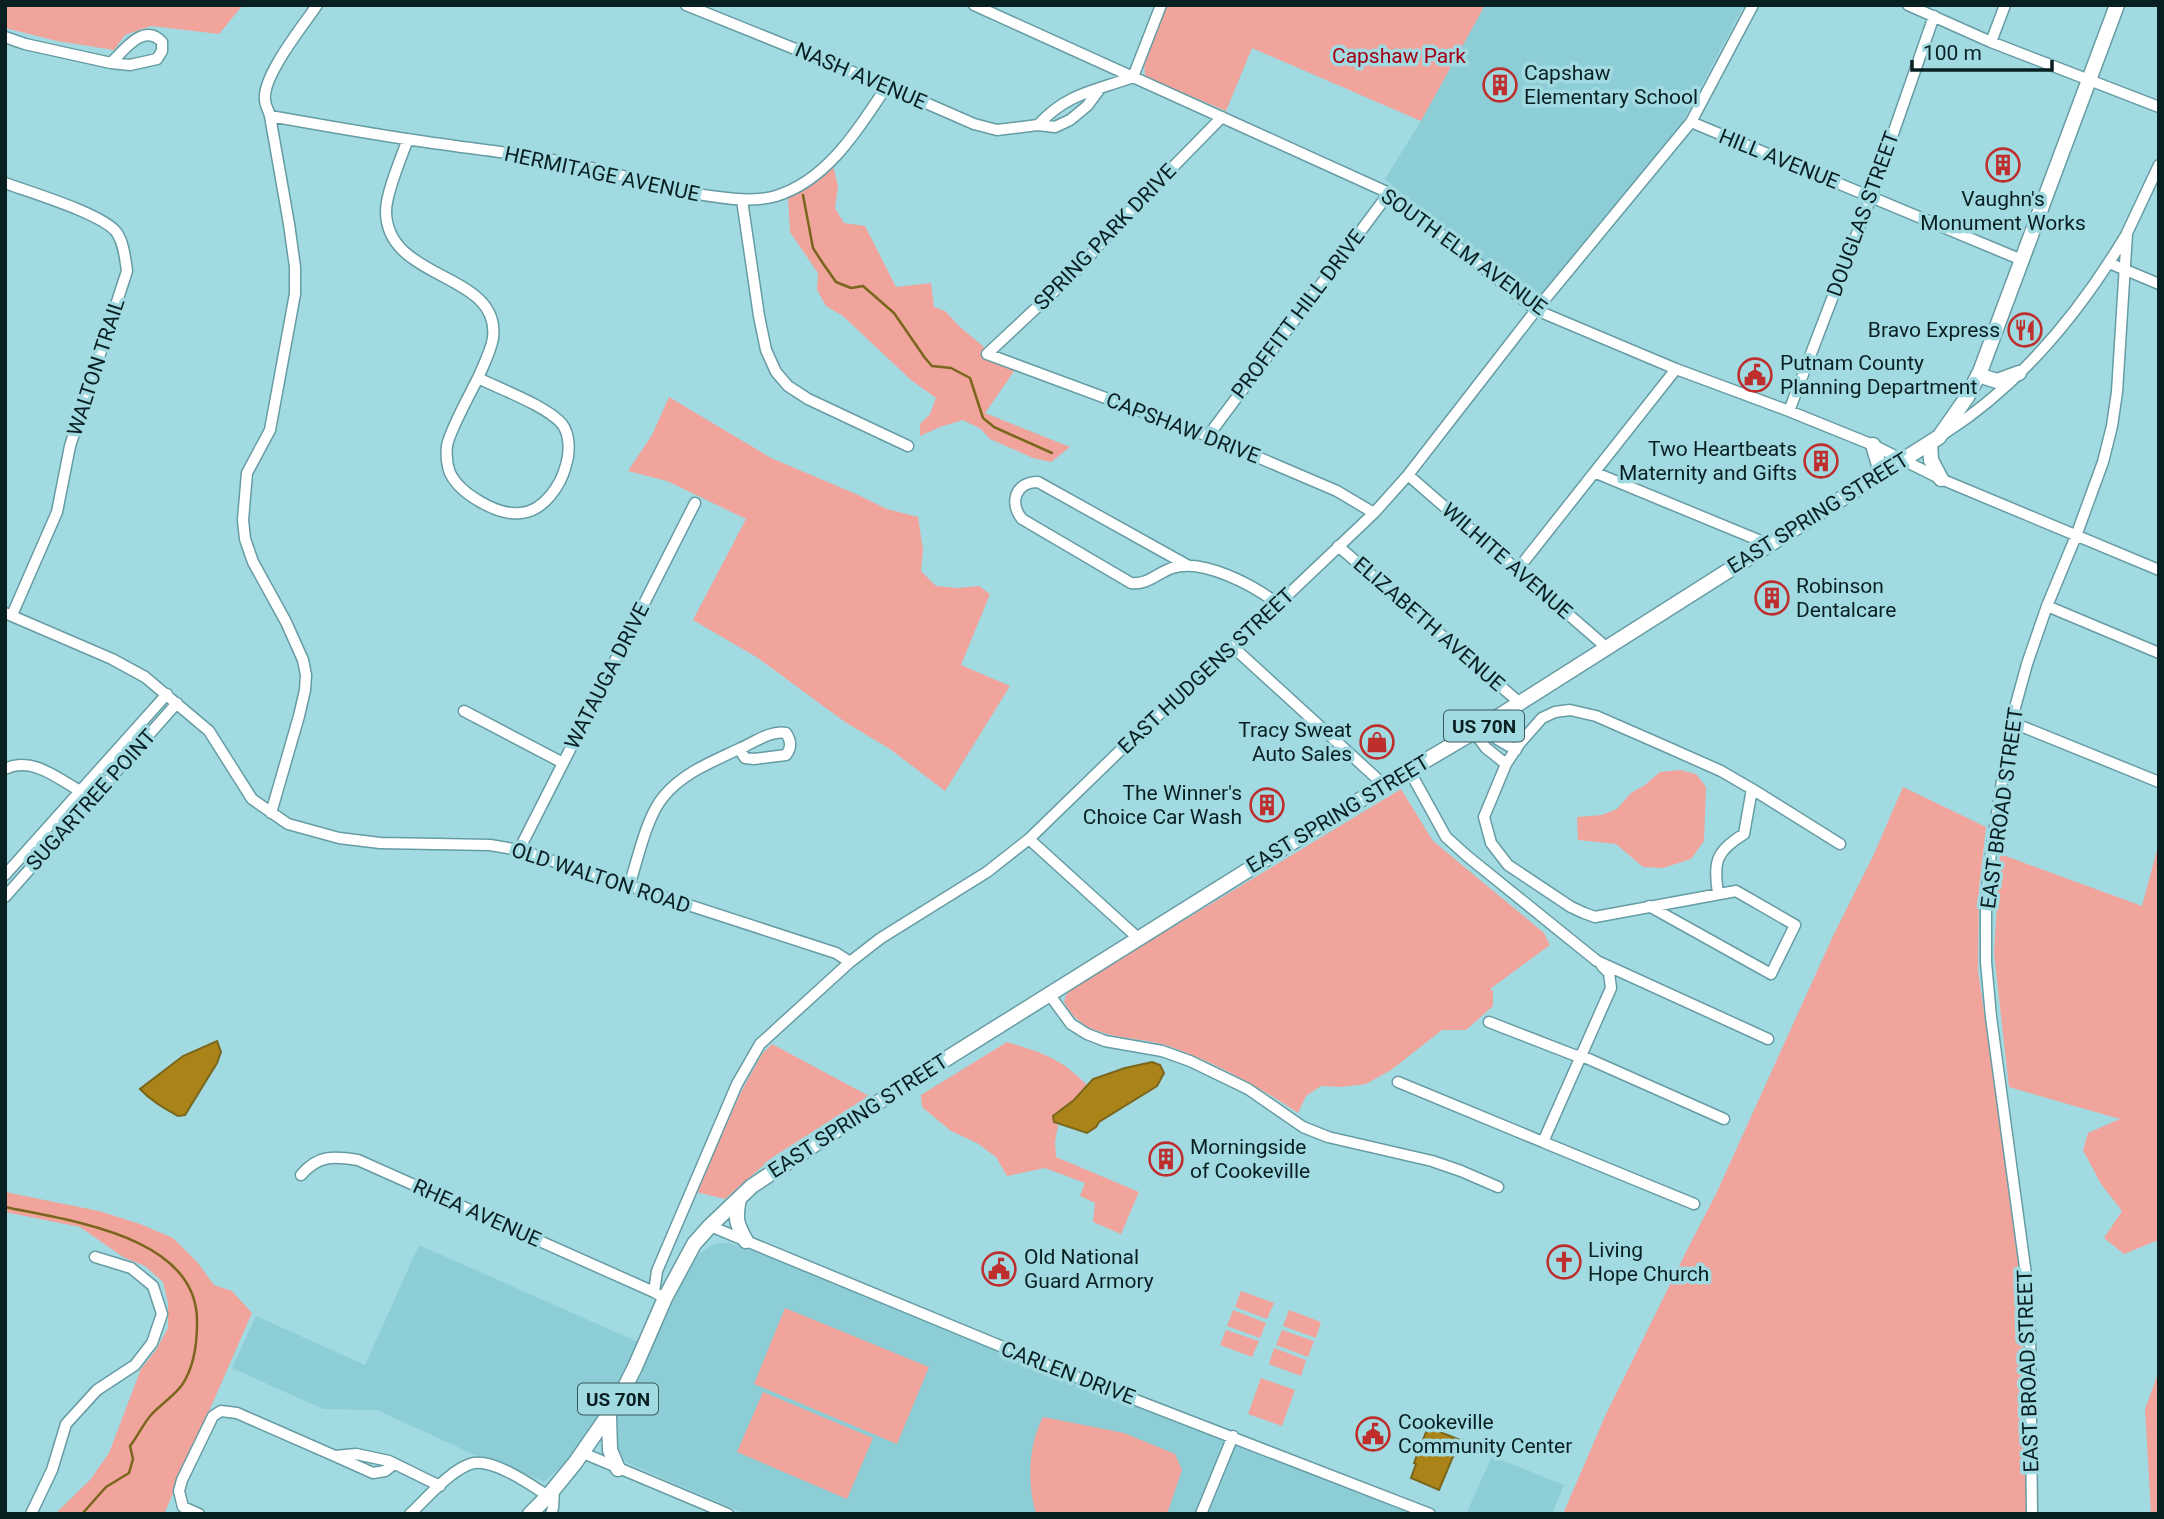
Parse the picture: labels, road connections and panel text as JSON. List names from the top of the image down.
{
  "streets": {
    "main road": ["EAST SPRING STREET", "US 70N"],
    "street": [
      "NASH AVENUE",
      "HILL AVENUE",
      "HERMITAGE AVENUE",
      "DOUGLAS STREET",
      "SPRING PARK DRIVE",
      "SOUTH ELM AVENUE",
      "PROFFITT HILL DRIVE",
      "WALTON TRAIL",
      "CAPSHAW DRIVE",
      "WILHITE AVENUE",
      "ELIZABETH AVENUE",
      "EAST HUDGENS STREET",
      "WATAUGA DRIVE",
      "SUGARTREE POINT",
      "EAST BROAD STREET",
      "OLD WALTON ROAD",
      "RHEA AVENUE",
      "CARLEN DRIVE"
    ]
  },
  "crossings": [
    ["NASH AVENUE", "HERMITAGE AVENUE"],
    ["NASH AVENUE", "SOUTH ELM AVENUE"],
    ["HILL AVENUE", "DOUGLAS STREET"],
    ["HILL AVENUE", "EAST SPRING STREET"],
    ["HILL AVENUE", "EAST HUDGENS STREET"],
    ["DOUGLAS STREET", "SOUTH ELM AVENUE"],
    ["SPRING PARK DRIVE", "SOUTH ELM AVENUE"],
    ["SPRING PARK DRIVE", "CAPSHAW DRIVE"],
    ["SOUTH ELM AVENUE", "PROFFITT HILL DRIVE"],
    ["SOUTH ELM AVENUE", "EAST SPRING STREET"],
    ["SOUTH ELM AVENUE", "EAST HUDGENS STREET"],
    ["SOUTH ELM AVENUE", "EAST BROAD STREET"],
    ["PROFFITT HILL DRIVE", "CAPSHAW DRIVE"],
    ["WALTON TRAIL", "OLD WALTON ROAD"],
    ["CAPSHAW DRIVE", "EAST HUDGENS STREET"],
    ["EAST SPRING STREET", "WILHITE AVENUE"],
    ["EAST SPRING STREET", "ELIZABETH AVENUE"],
    ["EAST SPRING STREET", "EAST HUDGENS STREET"],
    ["EAST SPRING STREET", "RHEA AVENUE"],
    ["EAST SPRING STREET", "CARLEN DRIVE"],
    ["WILHITE AVENUE", "EAST HUDGENS STREET"],
    ["ELIZABETH AVENUE", "EAST HUDGENS STREET"],
    ["EAST HUDGENS STREET", "OLD WALTON ROAD"],
    ["EAST HUDGENS STREET", "RHEA AVENUE"],
    ["WATAUGA DRIVE", "OLD WALTON ROAD"],
    ["SUGARTREE POINT", "OLD WALTON ROAD"]
  ],
  "parks": ["Capshaw Park"],
  "places": {
    "building": [
      "Capshaw Elementary School",
      "Vaughn's Monument Works",
      "Two Heartbeats Maternity and Gifts",
      "Robinson Dentalcare",
      "The Winner's Choice Car Wash",
      "Morningside of Cookeville"
    ],
    "restaurant": ["Bravo Express"],
    "public building": ["Putnam County Planning Department", "Old National Guard Armory", "Cookeville Community Center"],
    "shop": ["Tracy Sweat Auto Sales"],
    "church": ["Living Hope Church"]
  },
  "scale_bar": "100 m"
}
